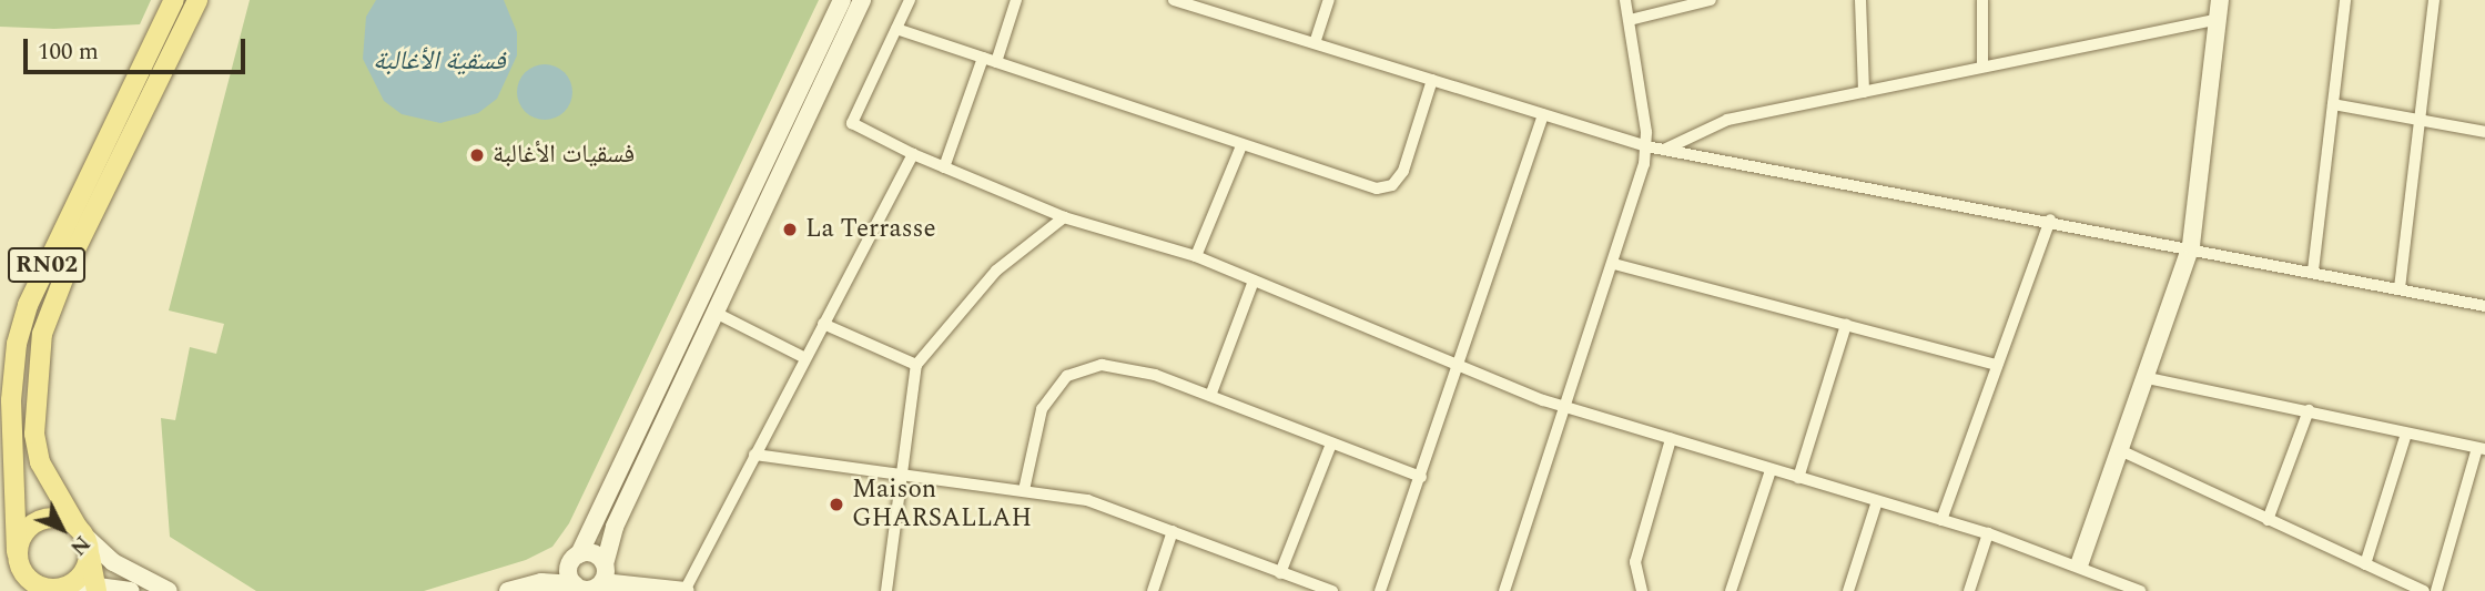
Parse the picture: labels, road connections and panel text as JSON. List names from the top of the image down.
{
  "streets": {
    "main road": ["RN02"]
  },
  "water": ["فسقية الأغالبة"],
  "places": ["فسقيات الأغالبة", "La Terrasse", "Maison GHARSALLAH"],
  "scale_bar": "100 m",
  "north": "bottom right"
}
